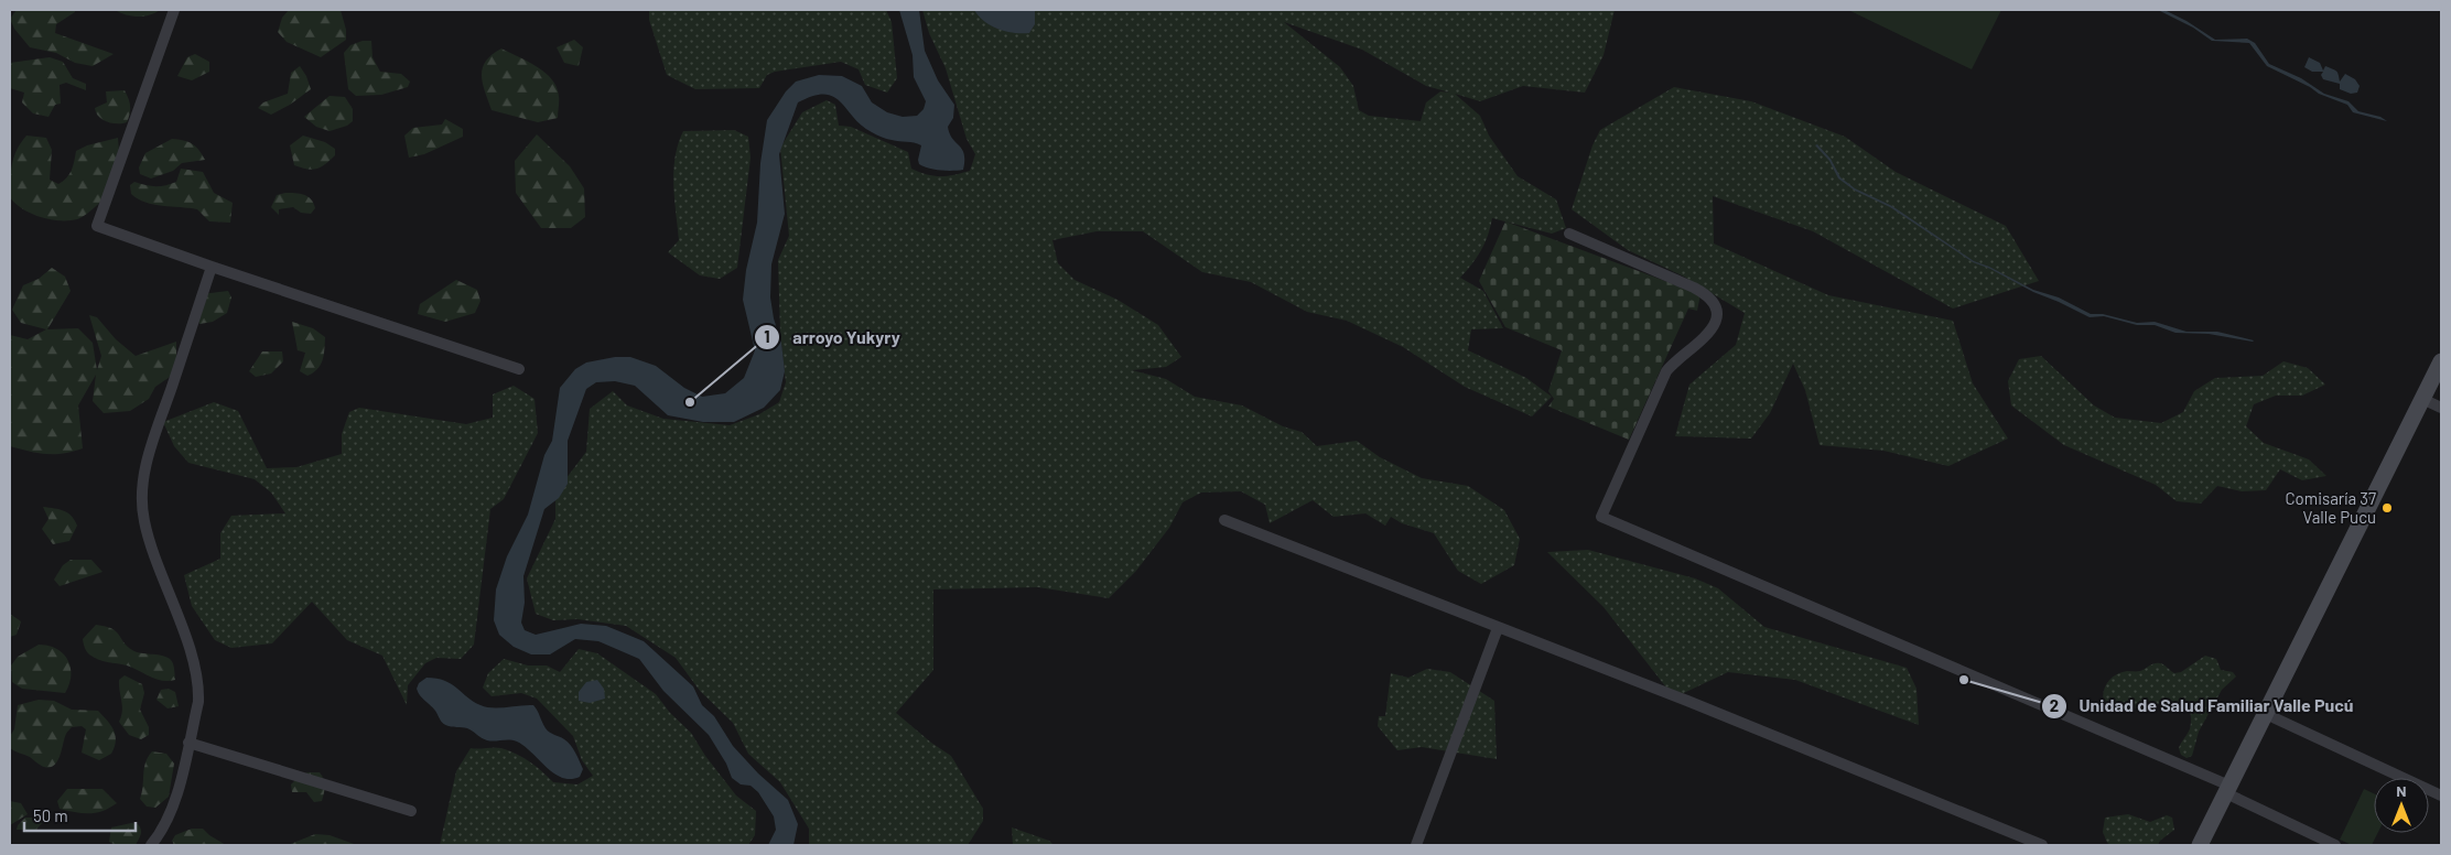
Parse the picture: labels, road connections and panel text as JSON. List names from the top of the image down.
{
  "places": ["arroyo Yukyry", "Comisaría 37 Valle Pucu", "Unidad de Salud Familiar Valle Pucú"],
  "scale_bar": "50 m",
  "north": "top"
}
